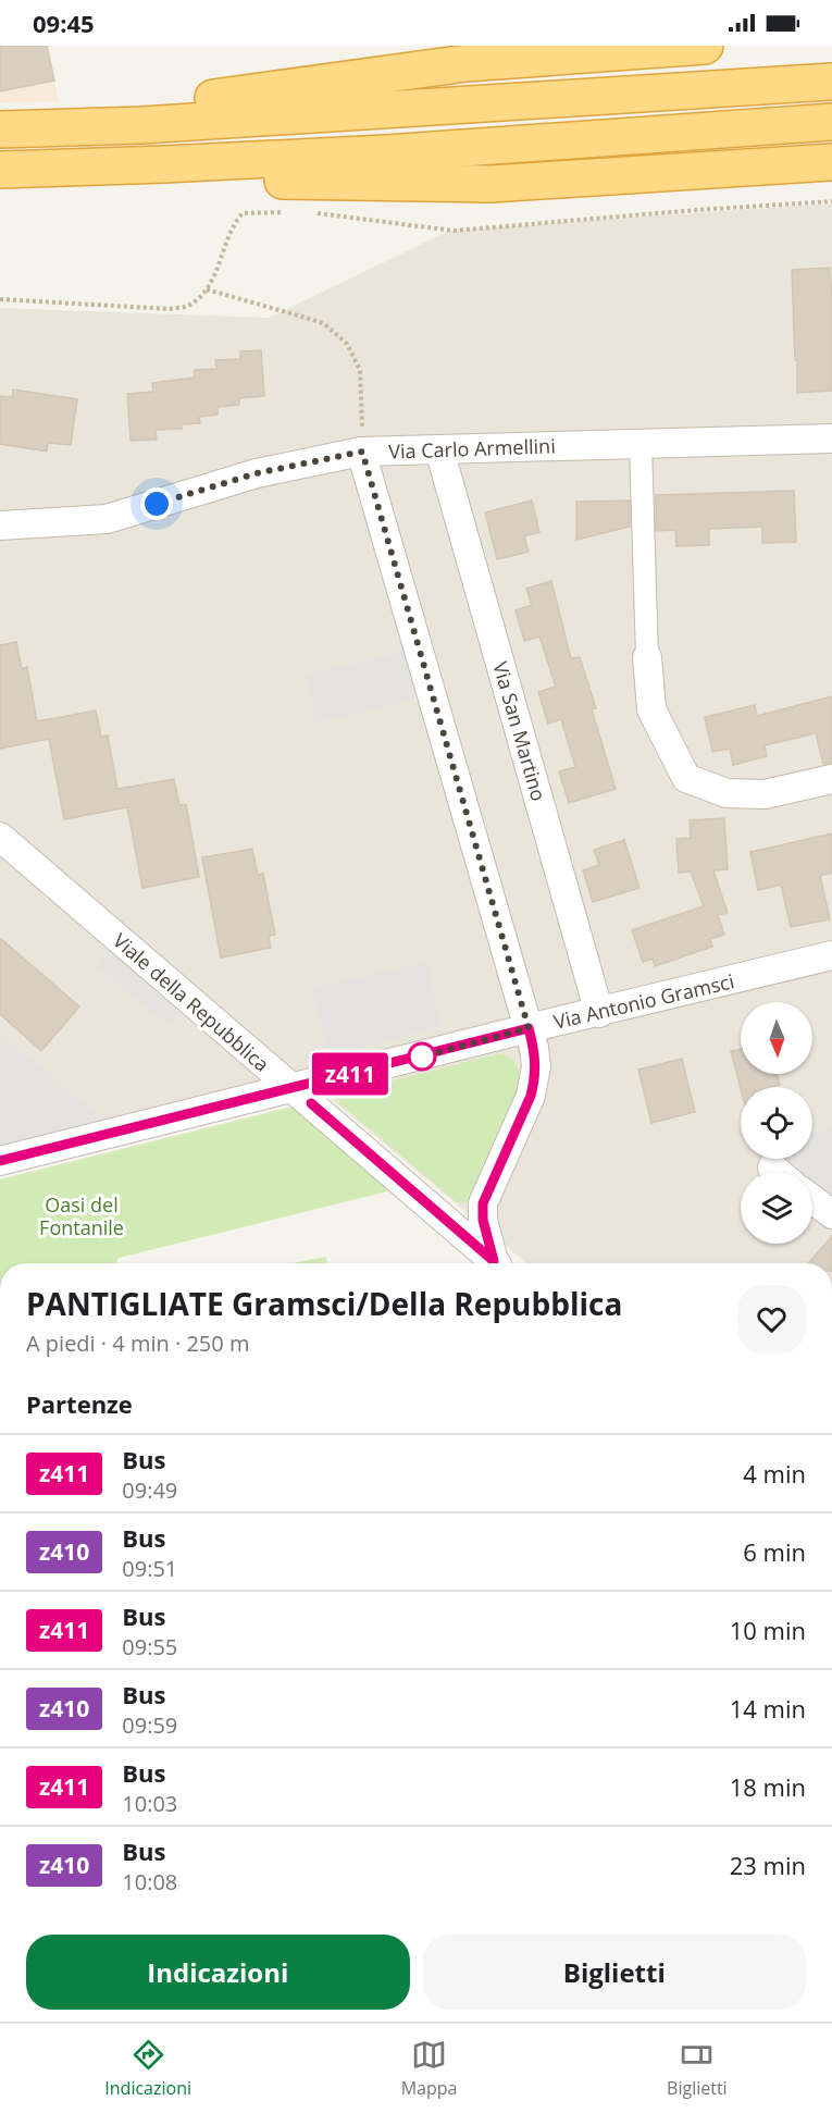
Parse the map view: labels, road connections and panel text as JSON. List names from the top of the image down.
{
  "streets": {
    "street": [
      "Via Carlo Armellini",
      "Via San Martino",
      "Via Antonio Gramsci",
      "Viale della Repubblica"
    ]
  },
  "crossings": [
    ["Via Carlo Armellini", "Via San Martino"],
    ["Via San Martino", "Via Antonio Gramsci"],
    ["Via Antonio Gramsci", "Viale della Repubblica"]
  ],
  "parks": ["Oasi del Fontanile"],
  "lines": ["bus line z411"],
  "north": "bottom",
  "page": {
    "status": "09:45",
    "on_map": "z411",
    "heading": [
      ["PANTIGLIATE Gramsci/Della Repubblica", "A piedi · 4 min · 250 m"],
      "Partenze"
    ],
    "list": [
      {
        "mark": "z411",
        "name": "Bus",
        "note": "09:49",
        "value": "4 min"
      },
      {
        "mark": "z410",
        "name": "Bus",
        "note": "09:51",
        "value": "6 min"
      },
      {
        "mark": "z411",
        "name": "Bus",
        "note": "09:55",
        "value": "10 min"
      },
      {
        "mark": "z410",
        "name": "Bus",
        "note": "09:59",
        "value": "14 min"
      },
      {
        "mark": "z411",
        "name": "Bus",
        "note": "10:03",
        "value": "18 min"
      },
      {
        "mark": "z410",
        "name": "Bus",
        "note": "10:08",
        "value": "23 min"
      }
    ],
    "buttons": ["Indicazioni", "Biglietti"],
    "tabs": ["Indicazioni", "Mappa", "Biglietti"]
  }
}
